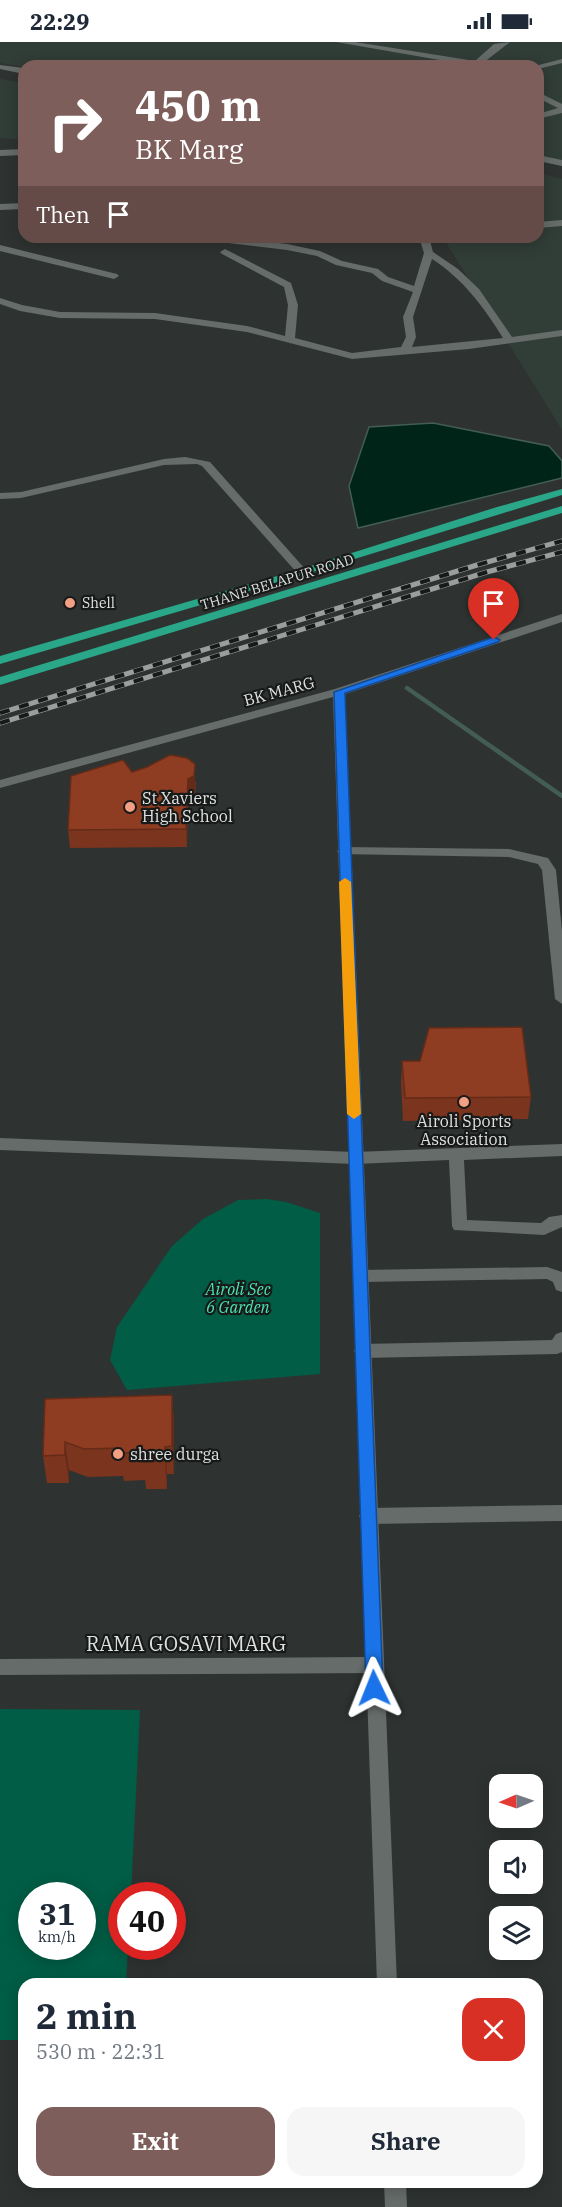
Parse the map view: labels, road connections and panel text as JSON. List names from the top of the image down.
{
  "streets": {
    "main road": ["THANE BELAPUR ROAD"],
    "street": ["BK MARG", "RAMA GOSAVI MARG"]
  },
  "parks": ["Airoli Sec 6 Garden"],
  "places": [
    "Shell",
    "St Xaviers High School",
    "Airoli Sports Association",
    "shree durga"
  ],
  "north": "left",
  "page": {
    "status": "22:29",
    "turn": ["450 m", "BK Marg"],
    "then": "Then",
    "speed": "31 km/h",
    "limit": "40",
    "heading": ["2 min", "530 m · 22:31"],
    "buttons": ["Exit", "Share"]
  }
}
